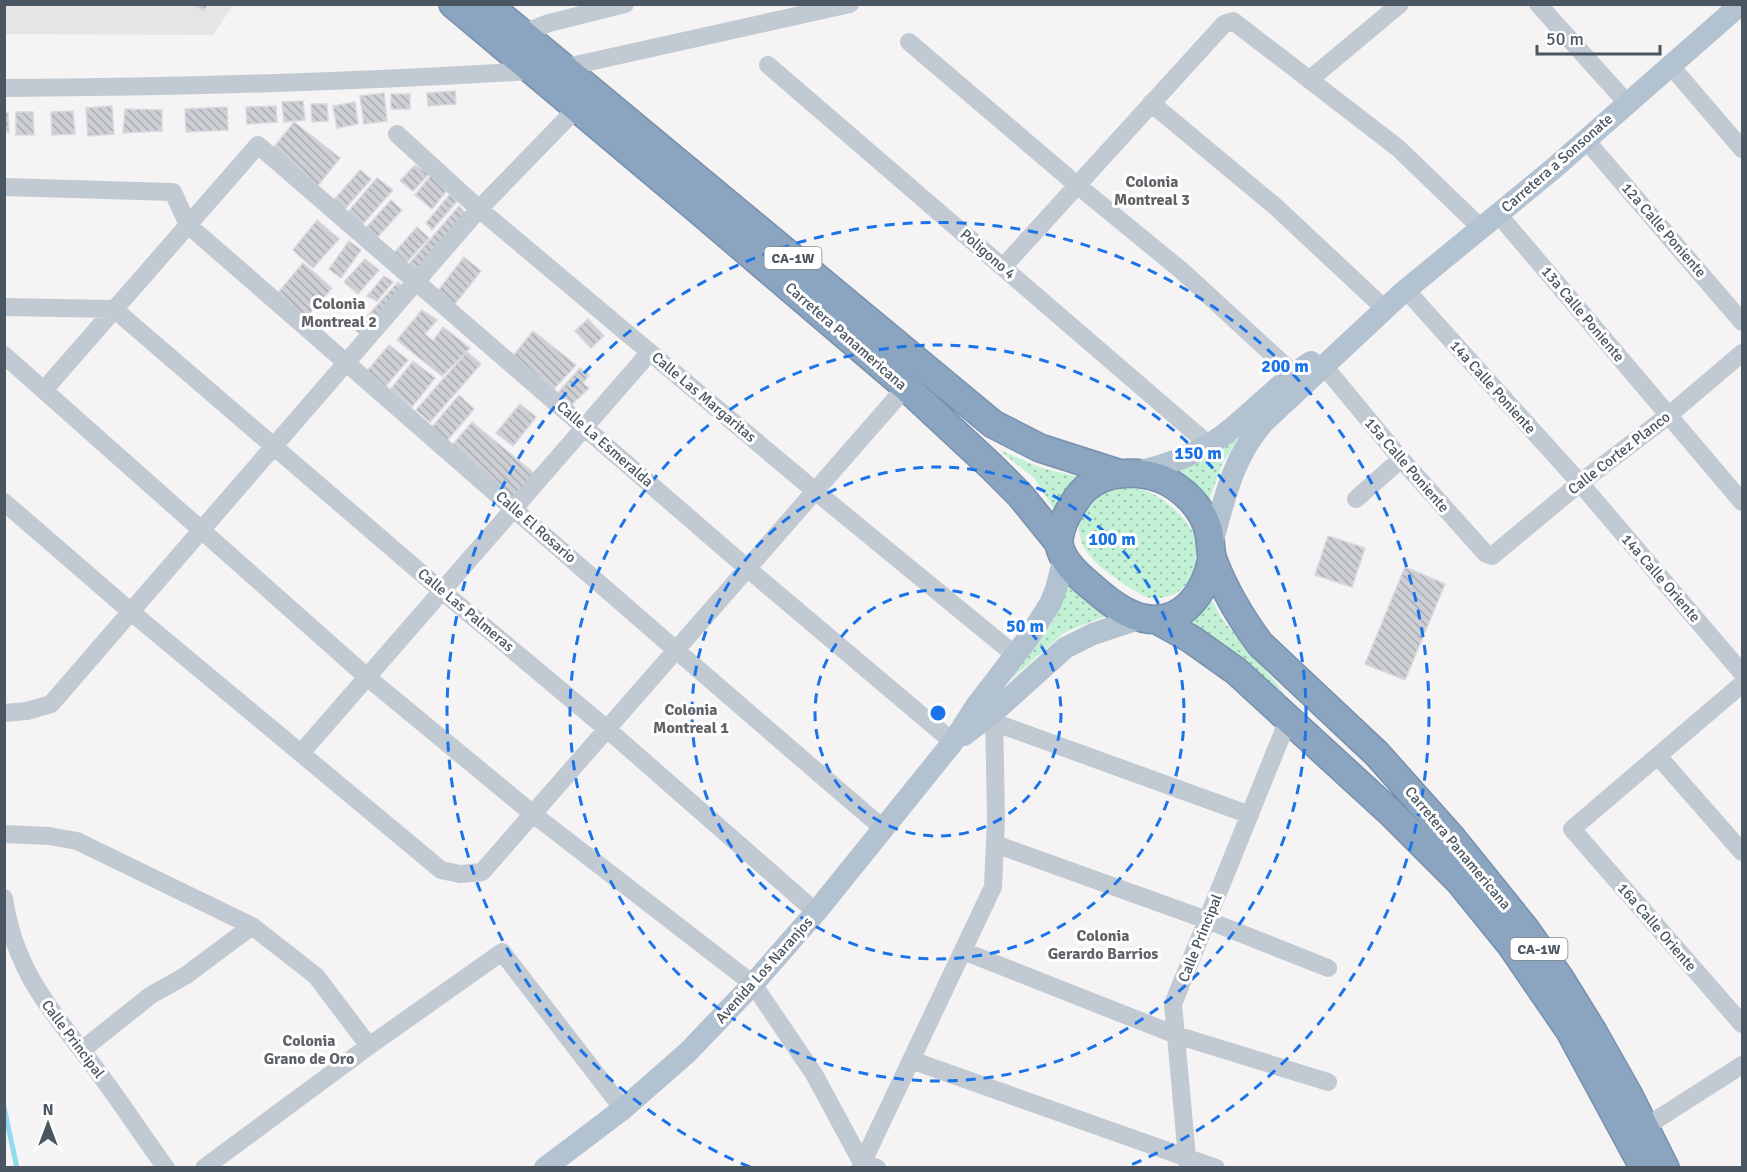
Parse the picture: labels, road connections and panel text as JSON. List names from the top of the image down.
{
  "streets": {
    "highway": ["CA-1W", "Carretera Panamericana"],
    "main road": ["Carretera a Sonsonate", "Avenida Los Naranjos"],
    "street": [
      "12a Calle Poniente",
      "Poligono 4",
      "13a Calle Poniente",
      "14a Calle Poniente",
      "Calle Las Margaritas",
      "Calle La Esmeralda",
      "Calle Cortez Planco",
      "15a Calle Poniente",
      "Calle El Rosario",
      "14a Calle Oriente",
      "Calle Las Palmeras",
      "16a Calle Oriente",
      "Calle Principal"
    ]
  },
  "crossings": [
    ["Carretera a Sonsonate", "12a Calle Poniente"],
    ["Carretera a Sonsonate", "Poligono 4"],
    ["Carretera a Sonsonate", "13a Calle Poniente"],
    ["Carretera a Sonsonate", "Carretera Panamericana"],
    ["Carretera a Sonsonate", "14a Calle Poniente"],
    ["Carretera a Sonsonate", "15a Calle Poniente"],
    ["Carretera a Sonsonate", "Avenida Los Naranjos"],
    ["13a Calle Poniente", "Calle Cortez Planco"],
    ["Carretera Panamericana", "Calle Principal"],
    ["Carretera Panamericana", "Avenida Los Naranjos"],
    ["14a Calle Poniente", "Calle Cortez Planco"],
    ["14a Calle Poniente", "14a Calle Oriente"],
    ["Calle Las Margaritas", "Avenida Los Naranjos"],
    ["Calle La Esmeralda", "Calle El Rosario"],
    ["Calle La Esmeralda", "Avenida Los Naranjos"],
    ["Calle Cortez Planco", "15a Calle Poniente"],
    ["Calle Cortez Planco", "14a Calle Oriente"],
    ["Calle El Rosario", "Avenida Los Naranjos"],
    ["Calle Las Palmeras", "Avenida Los Naranjos"]
  ],
  "districts": [
    "Colonia Montreal 3",
    "Colonia Montreal 2",
    "Colonia Montreal 1",
    "Colonia Gerardo Barrios",
    "Colonia Grano de Oro"
  ],
  "scale_bar": "50 m",
  "north": "top",
  "rings": [
    "200 m",
    "150 m",
    "100 m",
    "50 m"
  ]
}
